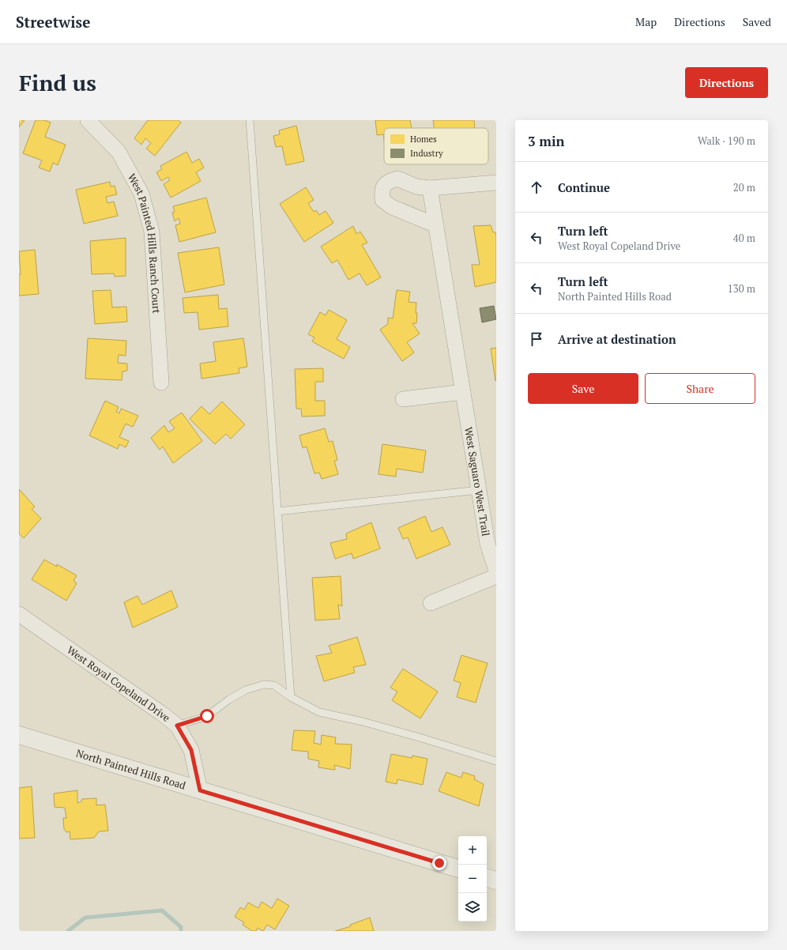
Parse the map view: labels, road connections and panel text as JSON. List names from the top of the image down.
{
  "streets": {
    "street": [
      "West Painted Hills Ranch Court",
      "West Saguaro West Trail",
      "West Royal Copeland Drive",
      "North Painted Hills Road"
    ]
  },
  "crossings": [
    ["West Royal Copeland Drive", "North Painted Hills Road"]
  ],
  "legend": ["Homes", "Industry"],
  "page": {
    "header": "Streetwise",
    "nav": ["Map", "Directions", "Saved"],
    "buttons": [
      "Directions",
      ["Save", "Share"]
    ],
    "title": "Find us",
    "heading": ["3 min", "Walk · 190 m"],
    "list": [
      ["Continue", "20 m"],
      ["Turn left", "West Royal Copeland Drive", "40 m"],
      ["Turn left", "North Painted Hills Road", "130 m"],
      "Arrive at destination"
    ],
    "map_buttons": ["+", "−"]
  }
}
